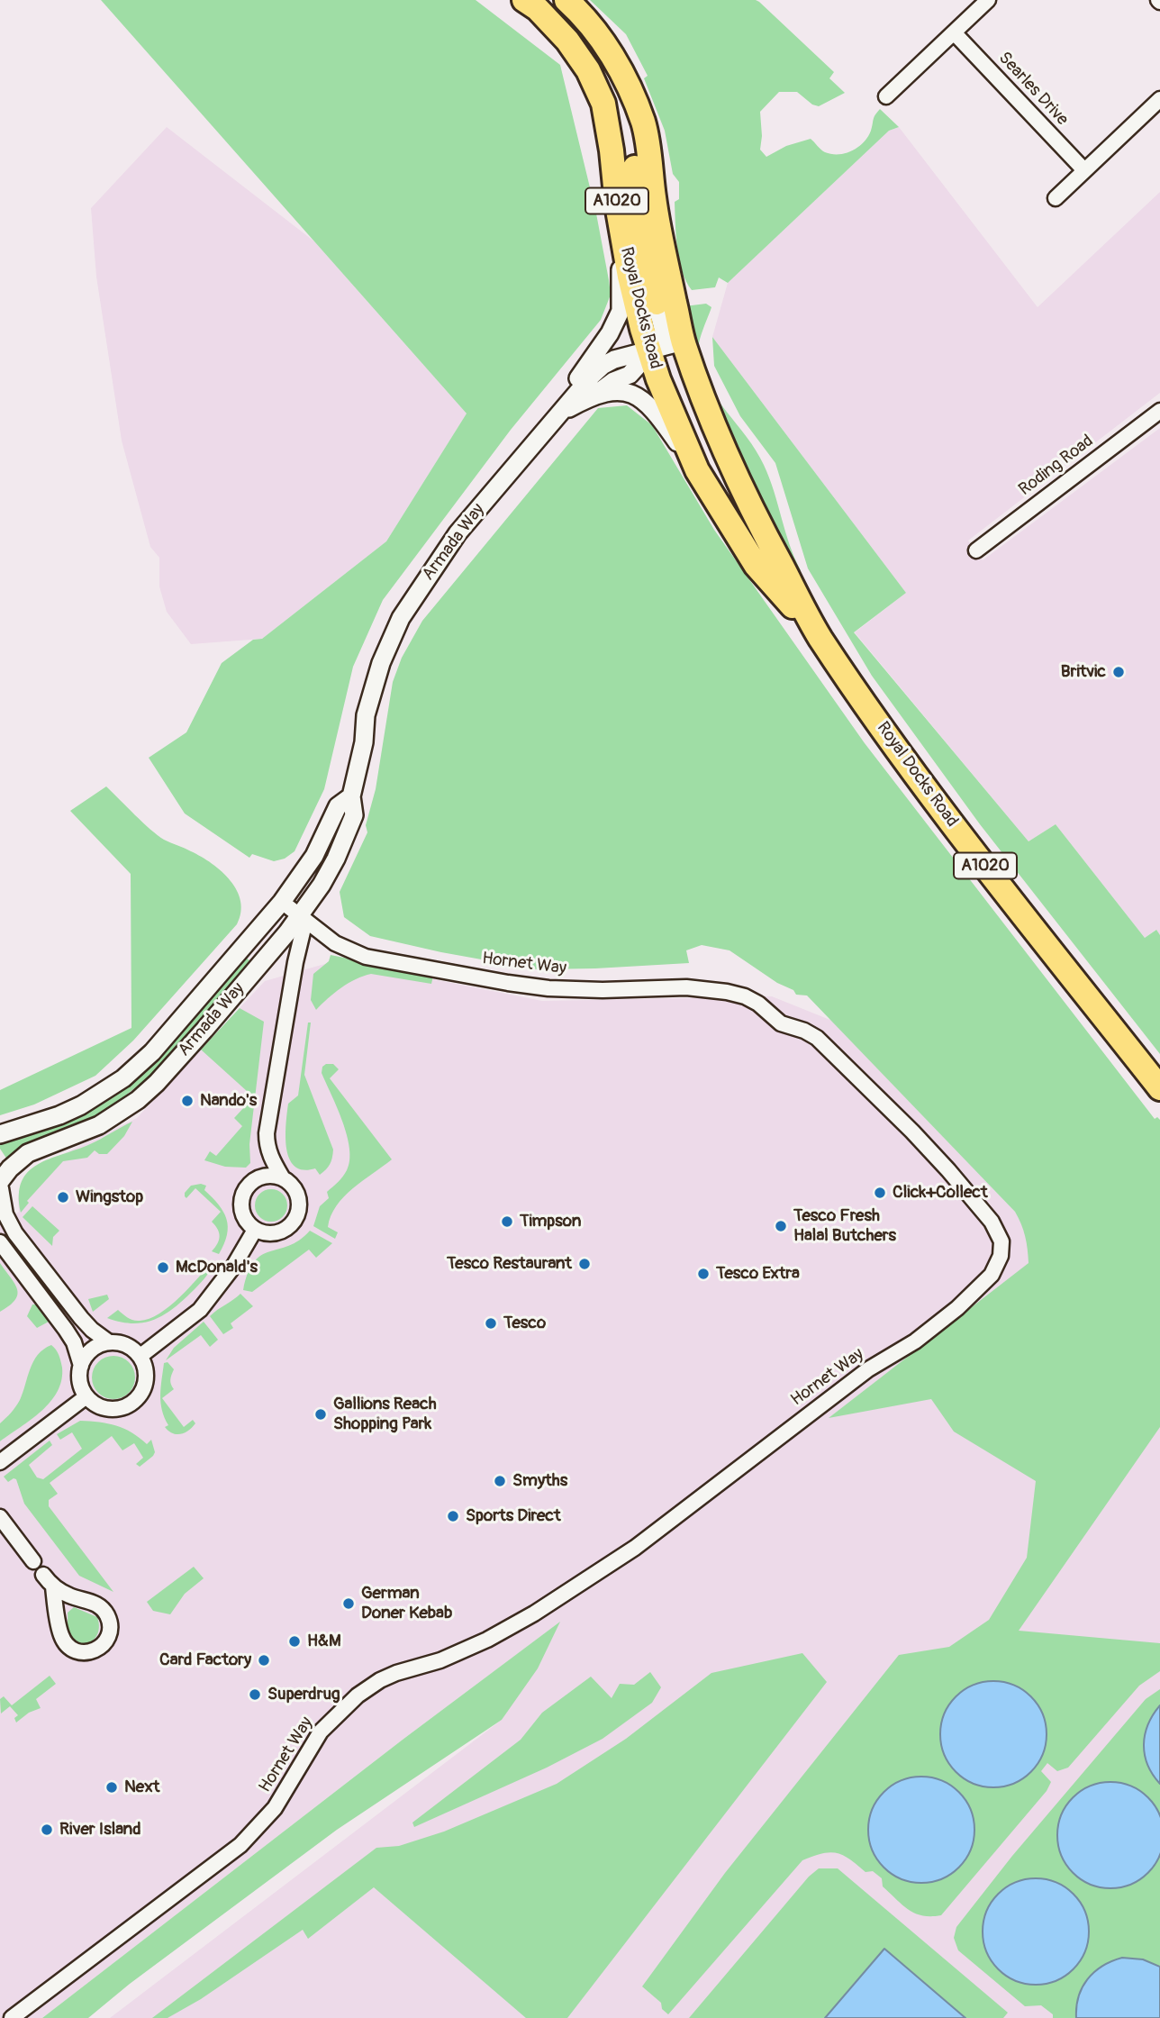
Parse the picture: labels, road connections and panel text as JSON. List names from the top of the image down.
{
  "streets": {
    "highway": ["A1020", "Royal Docks Road"],
    "street": [
      "Searles Drive",
      "Roding Road",
      "Armada Way",
      "Hornet Way"
    ]
  },
  "crossings": [
    ["Royal Docks Road", "Armada Way"],
    ["Armada Way", "Hornet Way"]
  ],
  "places": [
    "Britvic",
    "Nando's",
    "Click+Collect",
    "Wingstop",
    "Timpson",
    "Tesco Fresh Halal Butchers",
    "Tesco Restaurant",
    "McDonald's",
    "Tesco Extra",
    "Tesco",
    "Gallions Reach Shopping Park",
    "Smyths",
    "Sports Direct",
    "German Doner Kebab",
    "H&M",
    "Card Factory",
    "Superdrug",
    "Next",
    "River Island"
  ]
}
